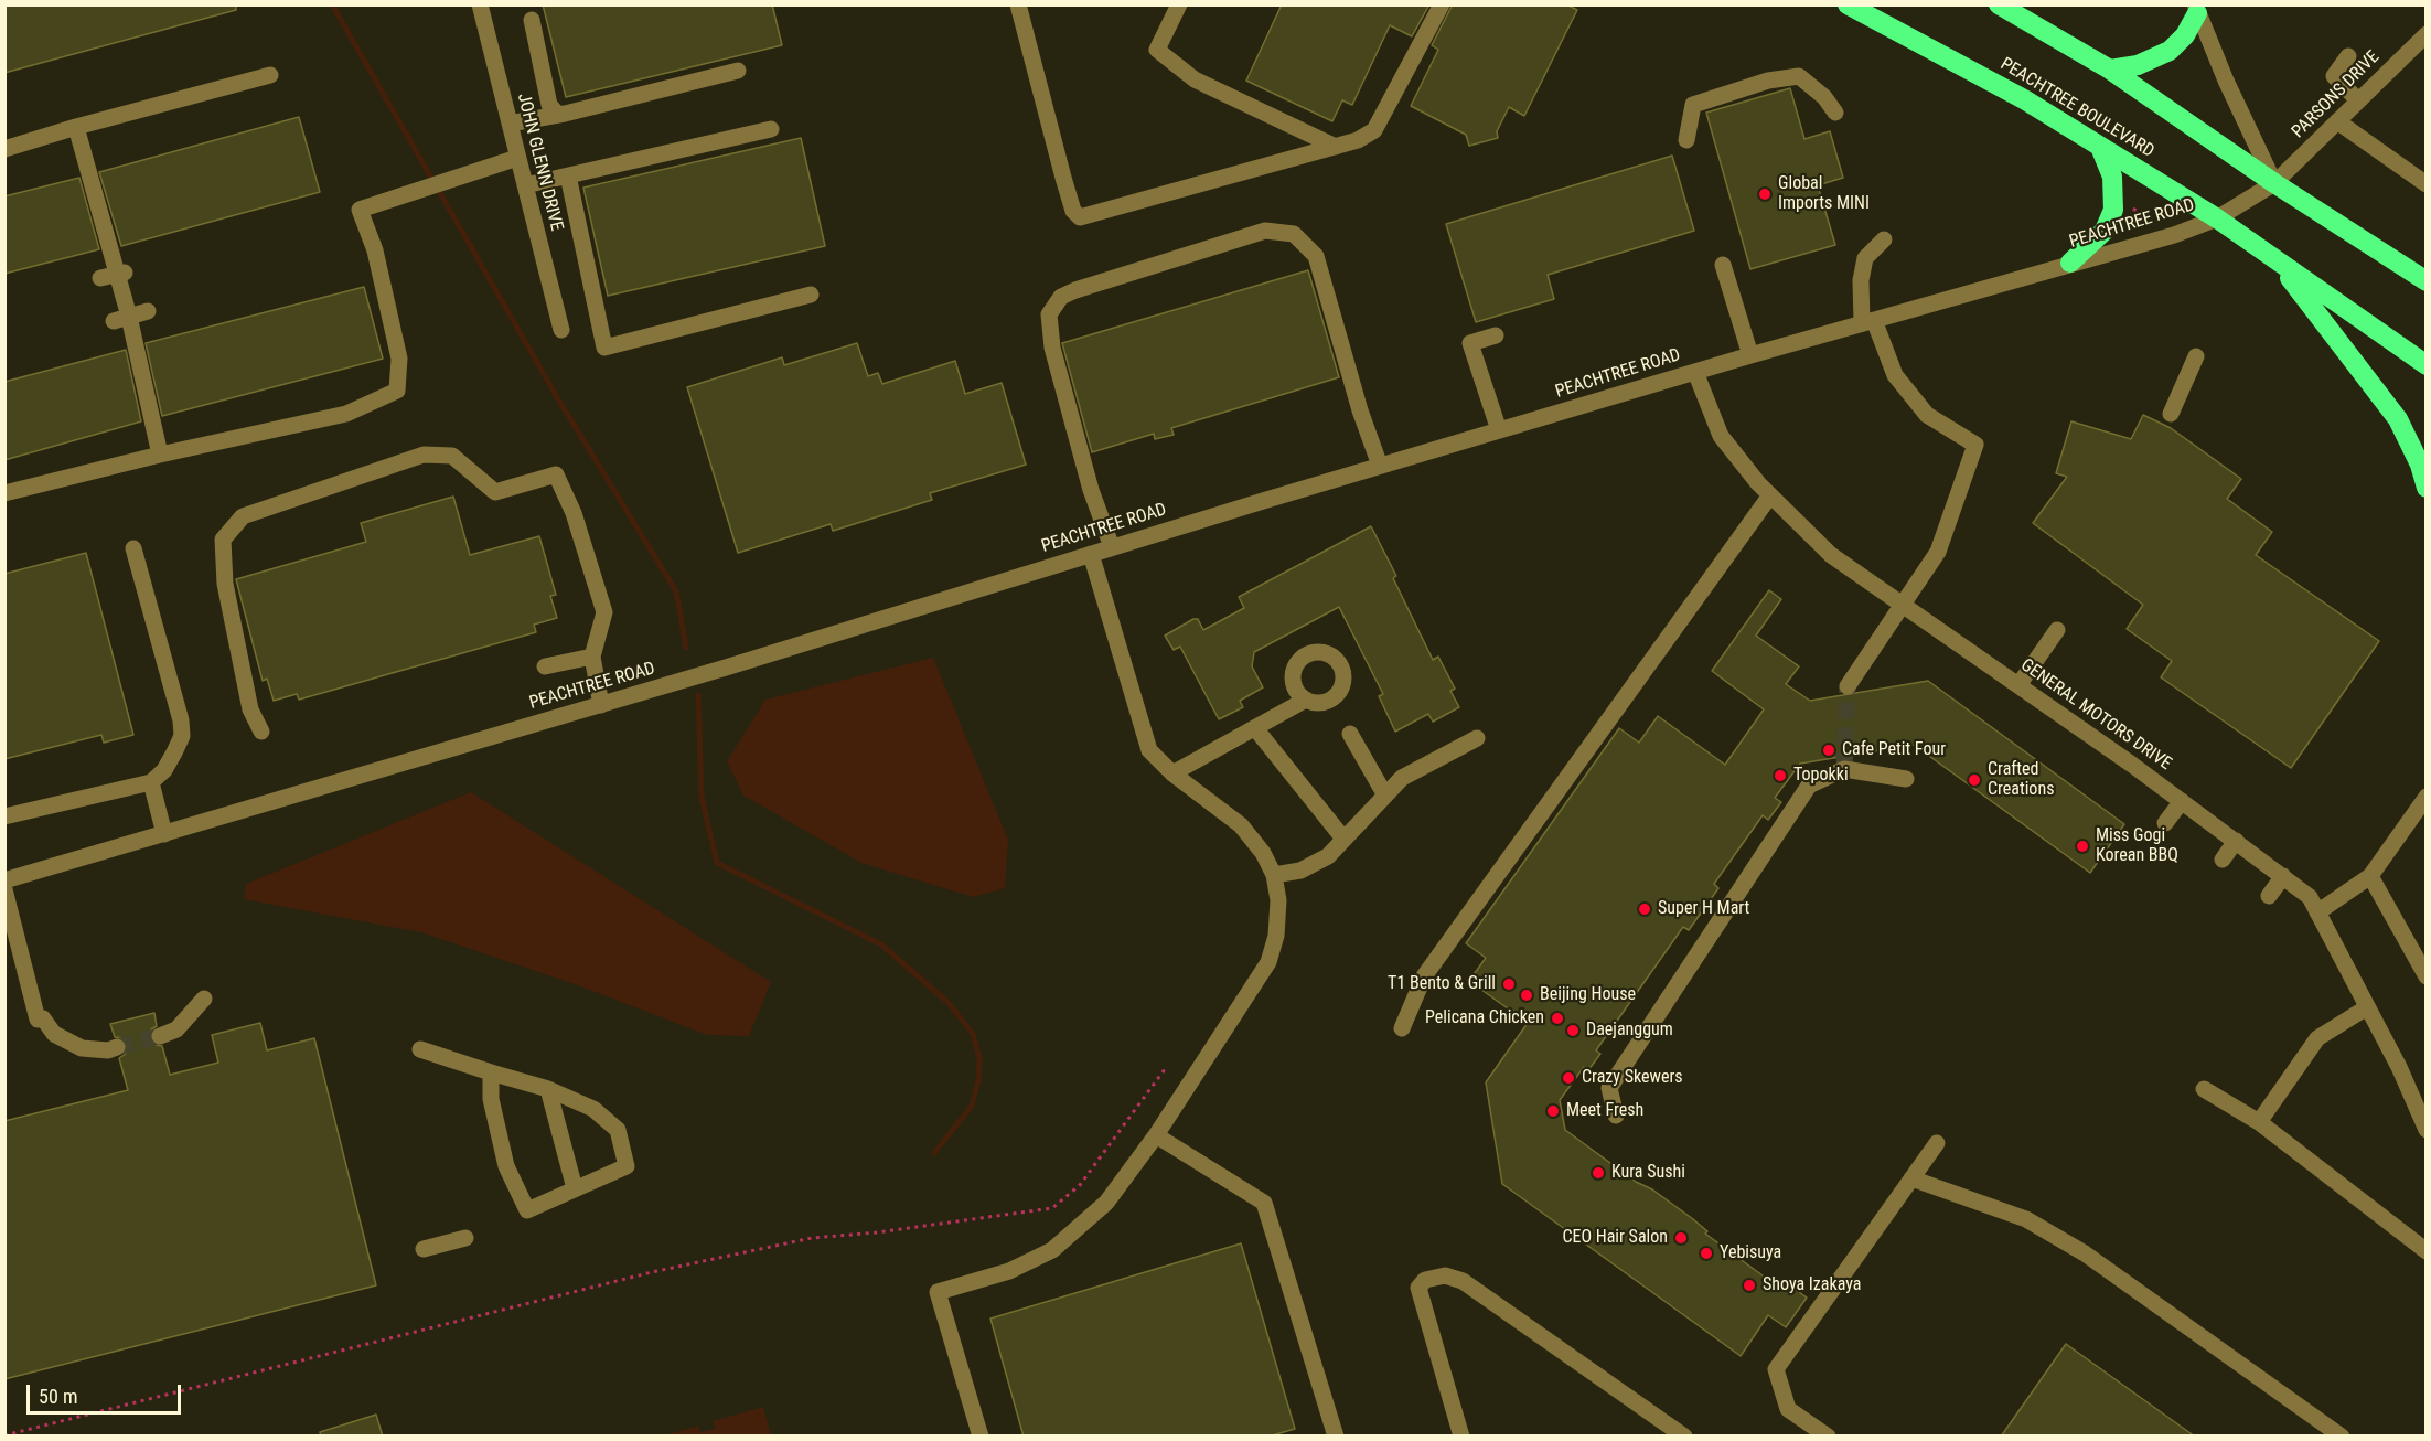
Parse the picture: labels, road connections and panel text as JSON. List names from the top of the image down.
{
  "streets": {
    "highway": ["PEACHTREE BOULEVARD"],
    "street": [
      "PARSONS DRIVE",
      "JOHN GLENN DRIVE",
      "PEACHTREE ROAD",
      "GENERAL MOTORS DRIVE"
    ]
  },
  "crossings": [
    ["PARSONS DRIVE", "PEACHTREE BOULEVARD"],
    ["PARSONS DRIVE", "PEACHTREE ROAD"],
    ["PEACHTREE BOULEVARD", "PEACHTREE ROAD"],
    ["PEACHTREE ROAD", "GENERAL MOTORS DRIVE"]
  ],
  "places": [
    "Global Imports MINI",
    "Cafe Petit Four",
    "Topokki",
    "Crafted Creations",
    "Miss Gogi Korean BBQ",
    "Super H Mart",
    "T1 Bento & Grill",
    "Beijing House",
    "Pelicana Chicken",
    "Daejanggum",
    "Crazy Skewers",
    "Meet Fresh",
    "Kura Sushi",
    "CEO Hair Salon",
    "Yebisuya",
    "Shoya Izakaya"
  ],
  "scale_bar": "50 m"
}
